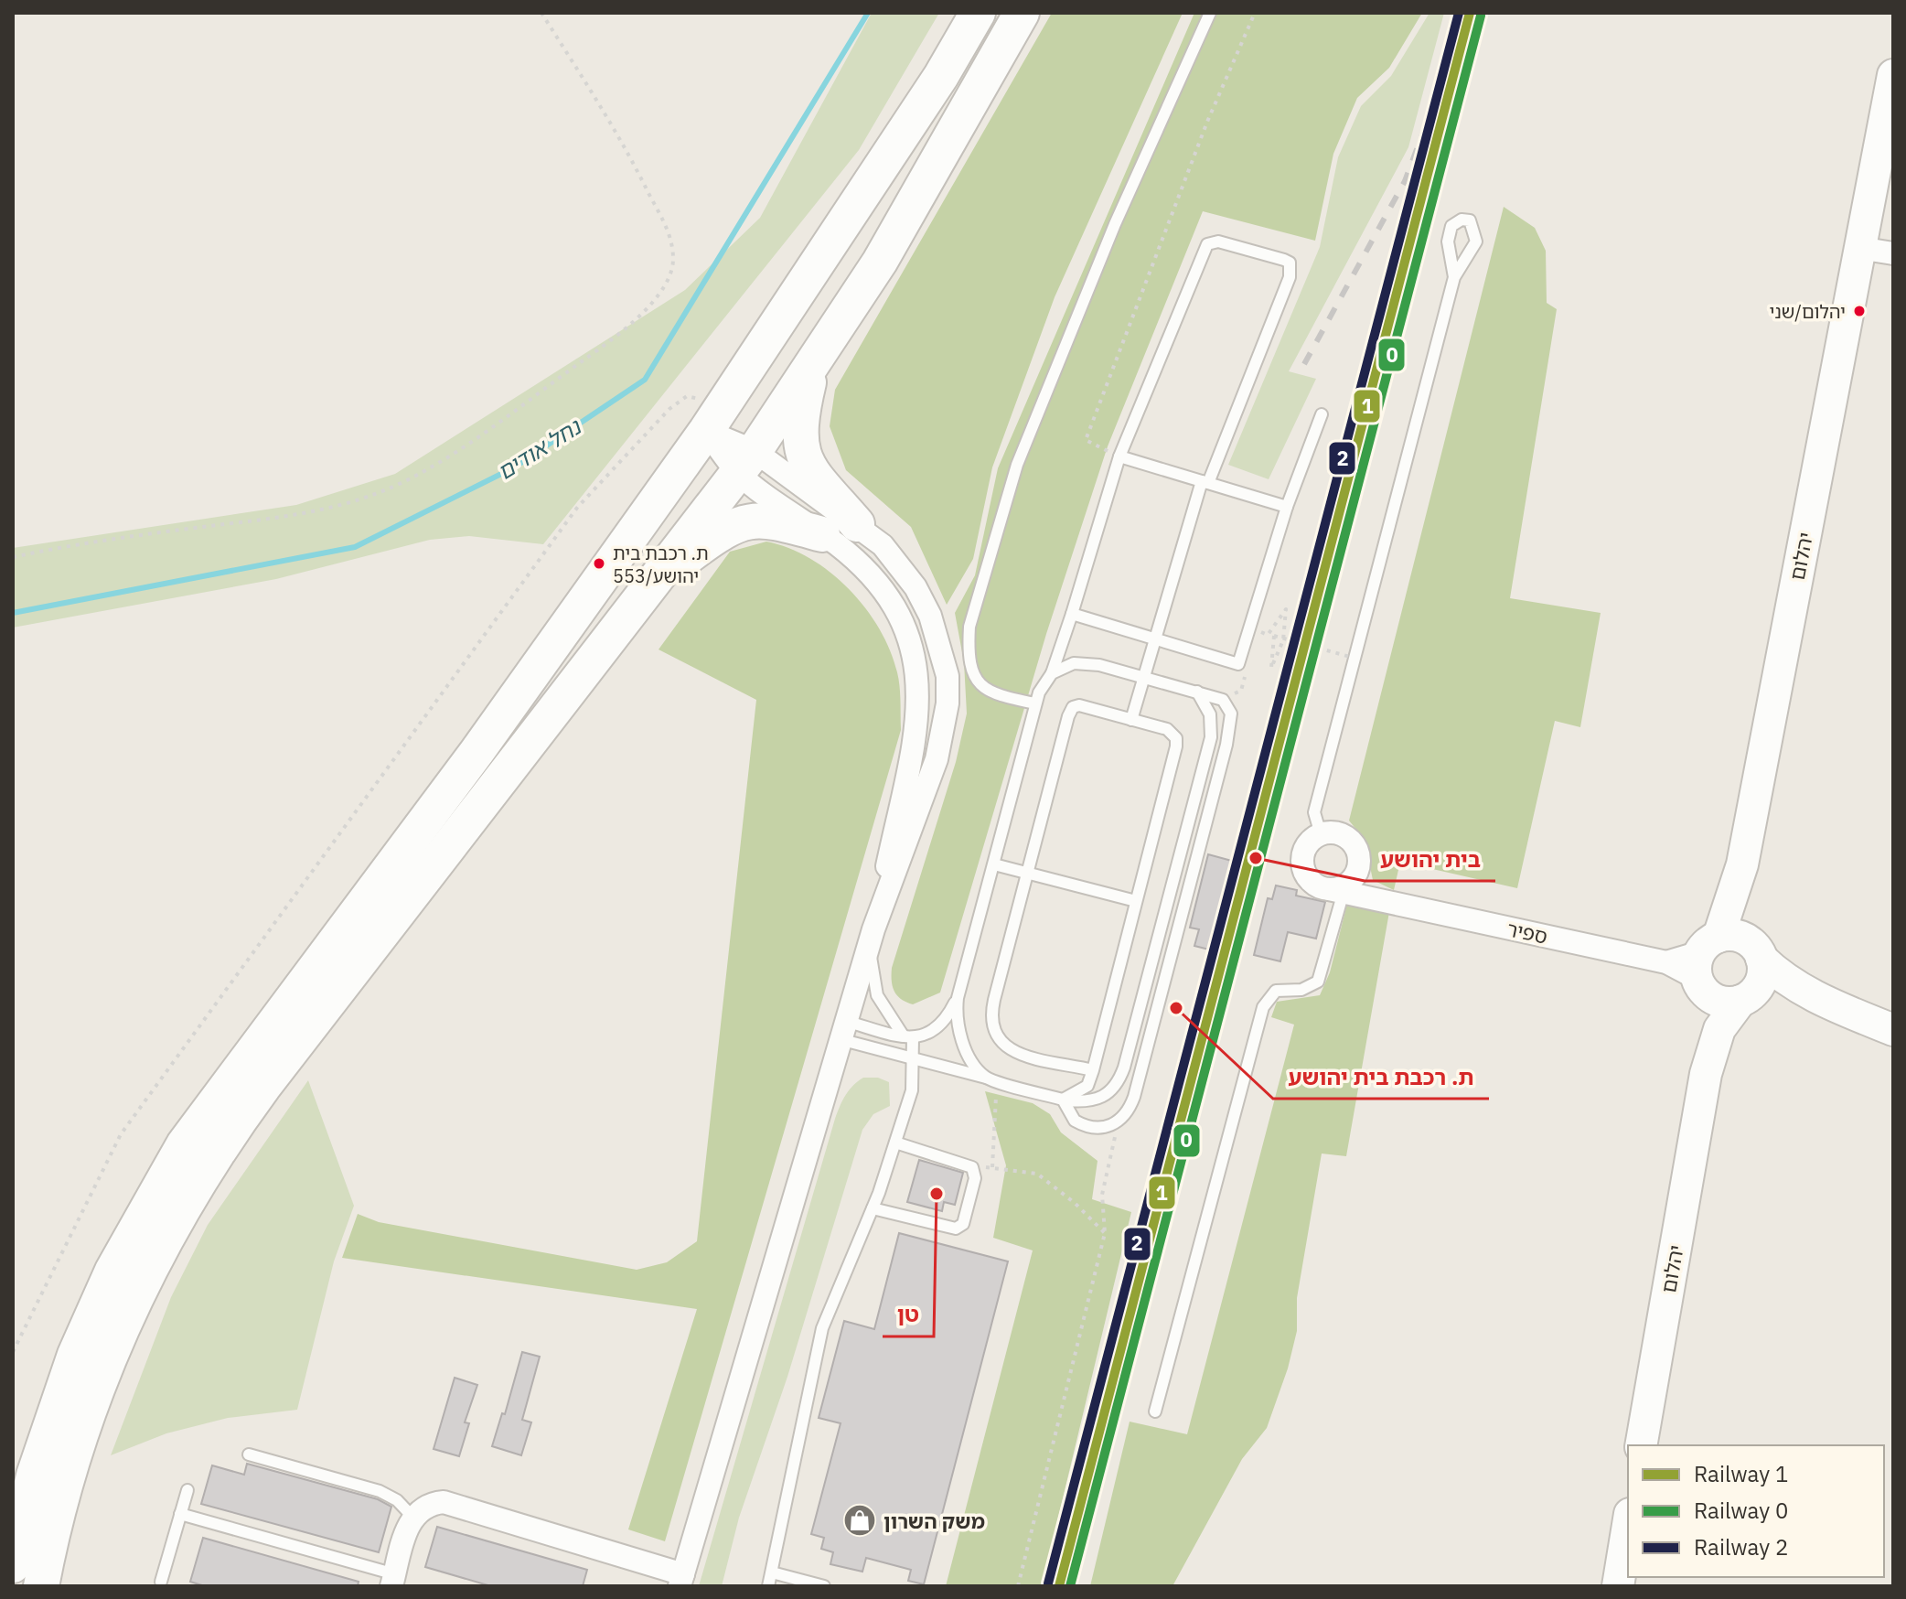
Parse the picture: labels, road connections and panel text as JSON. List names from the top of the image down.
{
  "streets": {
    "main road": ["יהלום"],
    "street": ["ספיר"]
  },
  "crossings": [
    ["יהלום", "ספיר"]
  ],
  "water": ["נחל אודים"],
  "places": {
    "other": [
      "יהלום/שני",
      "ת. רכבת בית יהושע/553",
      "בית יהושע",
      "ת. רכבת בית יהושע",
      "טן"
    ],
    "shop": ["משק השרון"]
  },
  "lines": ["rail line 1", "rail line 2", "rail line 0"],
  "legend": ["Railway 1", "Railway 0", "Railway 2"]
}
